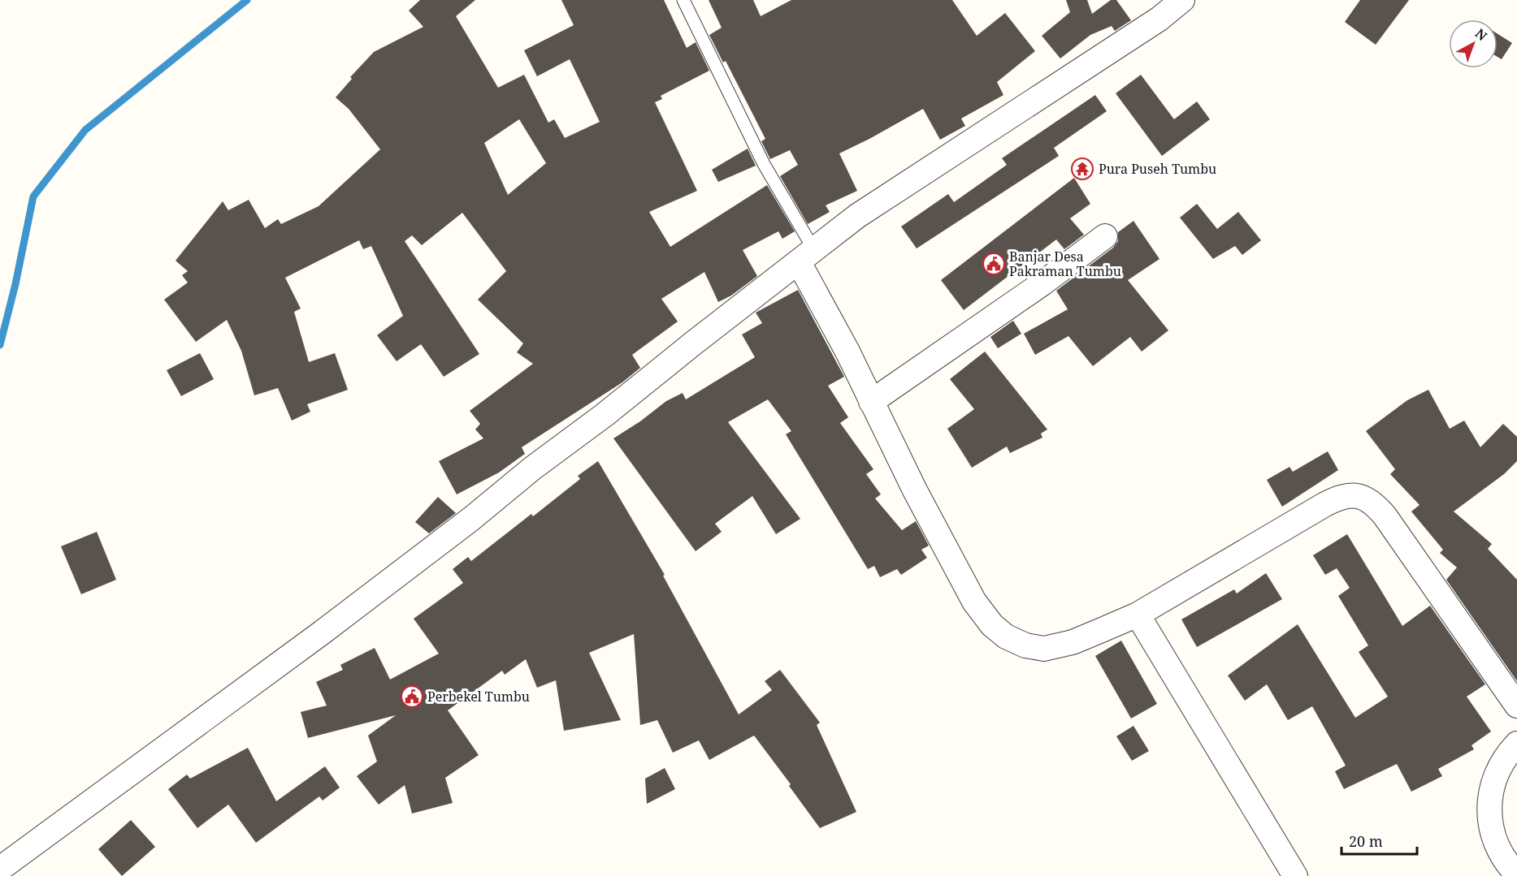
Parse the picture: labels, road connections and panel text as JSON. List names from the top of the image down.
{
  "places": {
    "temple": ["Pura Puseh Tumbu"],
    "public building": ["Banjar Desa Pakraman Tumbu", "Perbekel Tumbu"]
  },
  "scale_bar": "20 m",
  "north": "top right"
}
